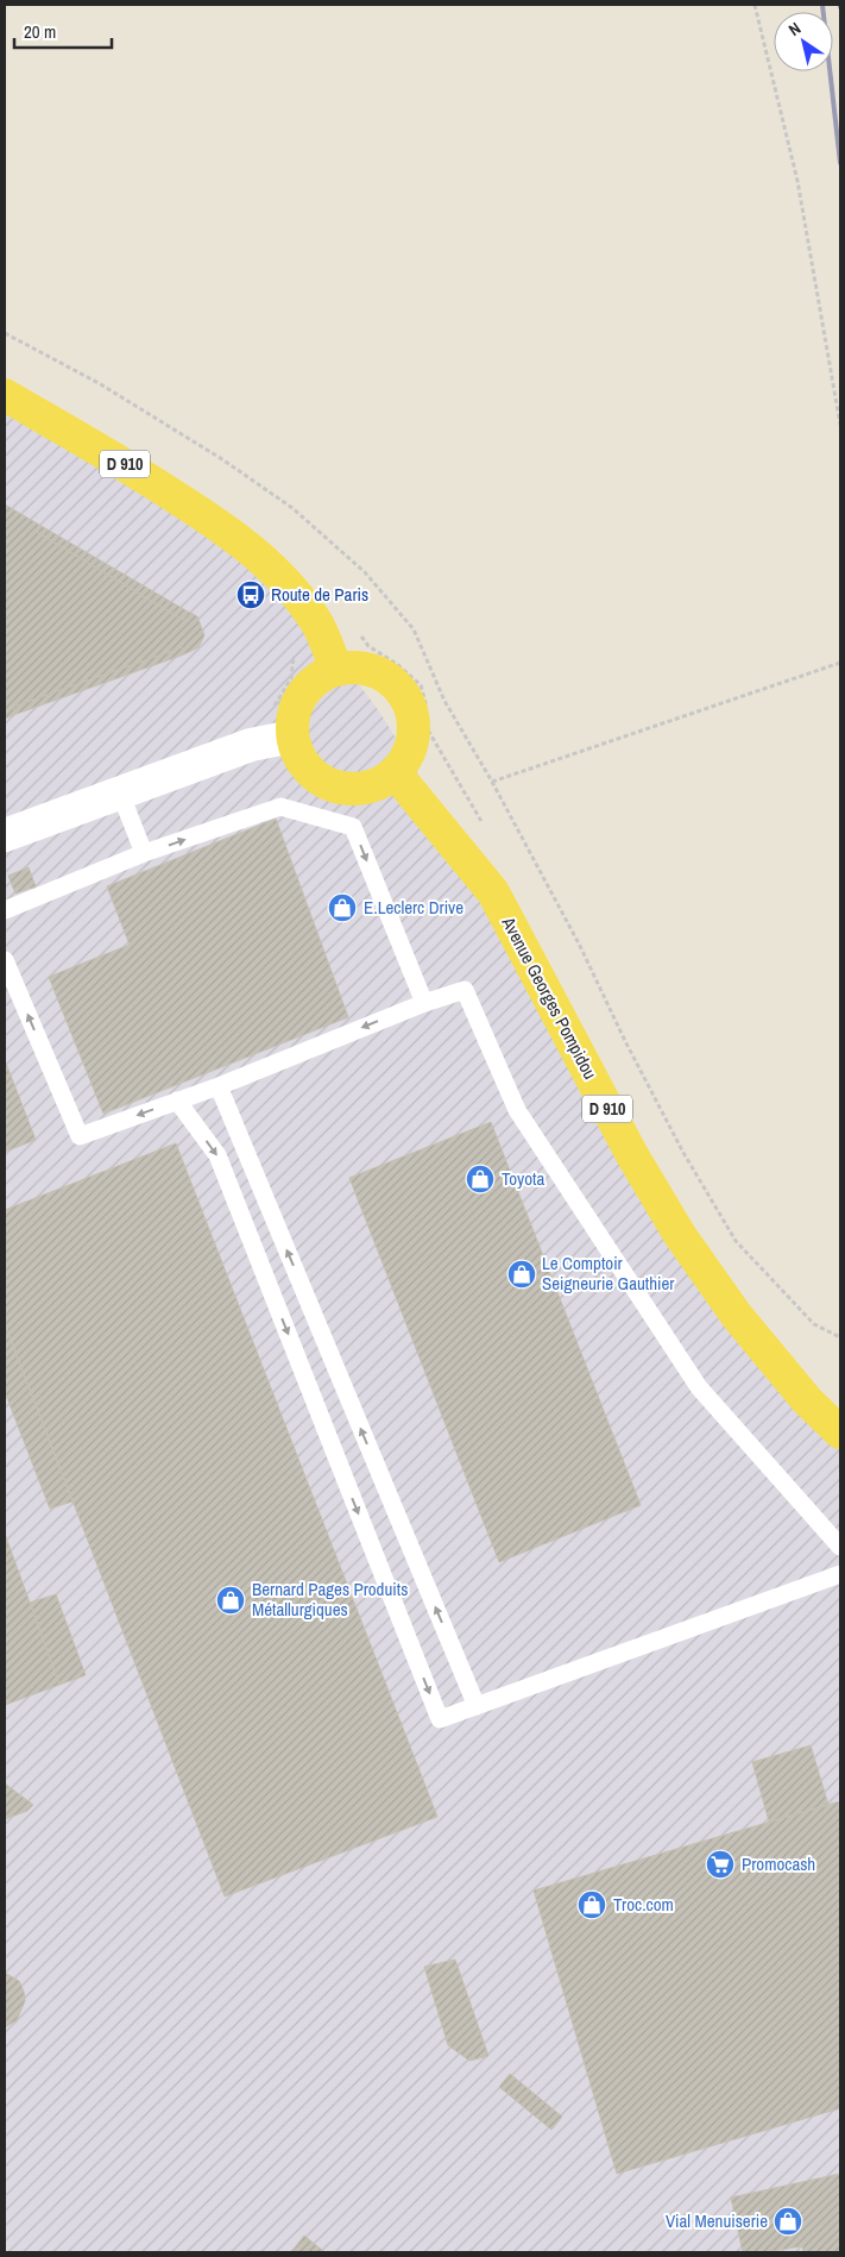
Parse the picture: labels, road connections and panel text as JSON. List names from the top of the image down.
{
  "streets": {
    "main road": ["D 910", "Avenue Georges Pompidou"]
  },
  "crossings": [
    ["D 910", "Avenue Georges Pompidou"]
  ],
  "places": {
    "bus stop": ["Route de Paris"],
    "shop": [
      "E.Leclerc Drive",
      "Toyota",
      "Le Comptoir Seigneurie Gauthier",
      "Bernard Pages Produits Métallurgiques",
      "Troc.com",
      "Vial Menuiserie"
    ],
    "supermarket": ["Promocash"]
  },
  "scale_bar": "20 m",
  "north": "top left"
}
